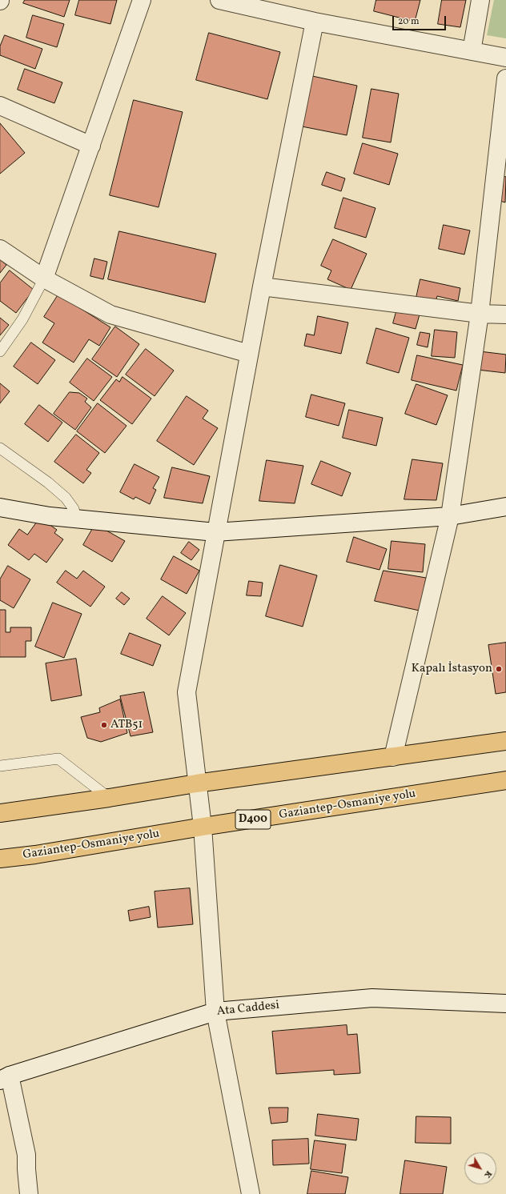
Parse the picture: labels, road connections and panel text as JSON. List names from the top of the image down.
{
  "streets": {
    "highway": ["Gaziantep-Osmaniye yolu", "D400"],
    "street": ["Ata Caddesi"]
  },
  "places": ["Kapalı İstasyon", "ATB51"],
  "scale_bar": "20 m",
  "north": "bottom right"
}
